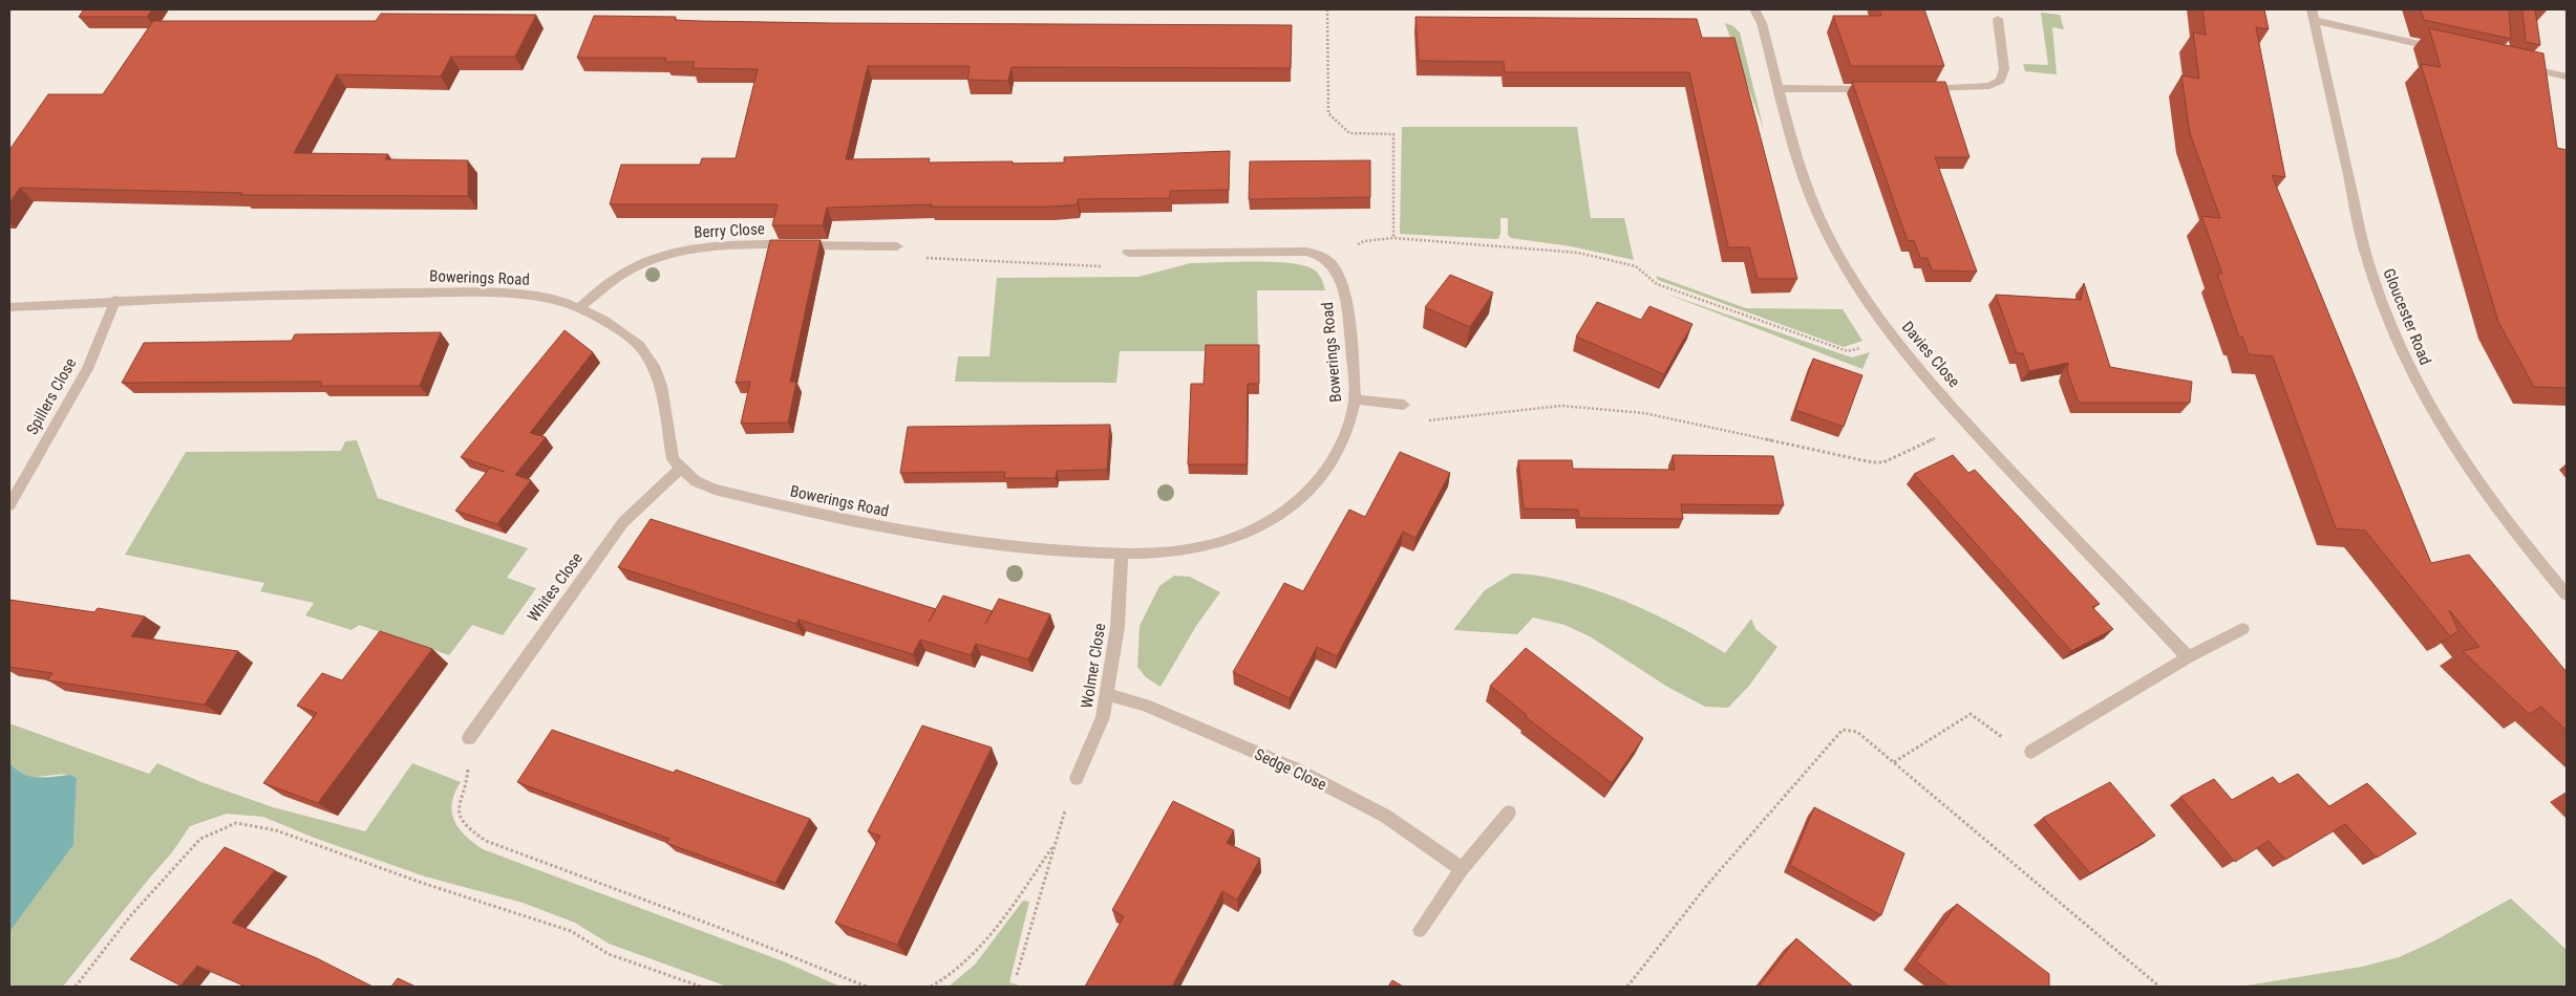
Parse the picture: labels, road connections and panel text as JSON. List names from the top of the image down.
{
  "streets": {
    "street": [
      "Berry Close",
      "Bowerings Road",
      "Gloucester Road",
      "Davies Close",
      "Spillers Close",
      "Whites Close",
      "Wolmer Close",
      "Sedge Close"
    ]
  },
  "crossings": [
    ["Berry Close", "Bowerings Road"],
    ["Bowerings Road", "Spillers Close"],
    ["Bowerings Road", "Whites Close"],
    ["Bowerings Road", "Wolmer Close"],
    ["Wolmer Close", "Sedge Close"]
  ]
}
